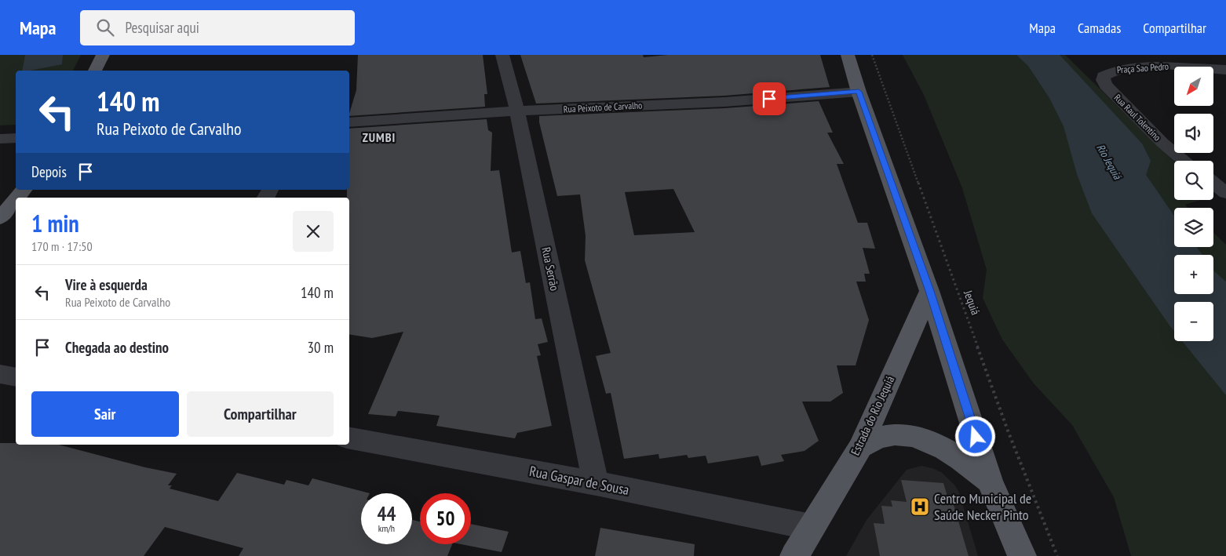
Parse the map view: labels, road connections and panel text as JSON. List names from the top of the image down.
{
  "streets": {
    "main road": ["Estrada do Rio Jequiá"],
    "street": [
      "Praça Sao Pedro",
      "Rua Peixoto de Carvalho",
      "Rua Raul Tolentino",
      "Rua Serrão",
      "Rua Gaspar de Sousa"
    ],
    "path": ["Jequiá"]
  },
  "crossings": [
    ["Praça Sao Pedro", "Rua Raul Tolentino"],
    ["Rua Peixoto de Carvalho", "Rua Serrão"],
    ["Rua Serrão", "Rua Gaspar de Sousa"],
    ["Estrada do Rio Jequiá", "Rua Gaspar de Sousa"]
  ],
  "districts": ["ZUMBI"],
  "water": ["Rio Jequiá"],
  "places": {
    "hospital": ["Centro Municipal de Saúde Necker Pinto"]
  },
  "north": "bottom left",
  "page": {
    "header": "Mapa",
    "search": "Pesquisar aqui",
    "nav": ["Mapa", "Camadas", "Compartilhar"],
    "map_buttons": ["+", "−"],
    "turn": ["140 m", "Rua Peixoto de Carvalho"],
    "then": "Depois",
    "heading": ["1 min", "170 m · 17:50"],
    "list": [
      {
        "name": "Vire à esquerda",
        "note": "Rua Peixoto de Carvalho",
        "value": "140 m"
      },
      {
        "name": "Chegada ao destino",
        "value": "30 m"
      }
    ],
    "buttons": ["Sair", "Compartilhar"],
    "speed": "44 km/h",
    "limit": "50"
  }
}
